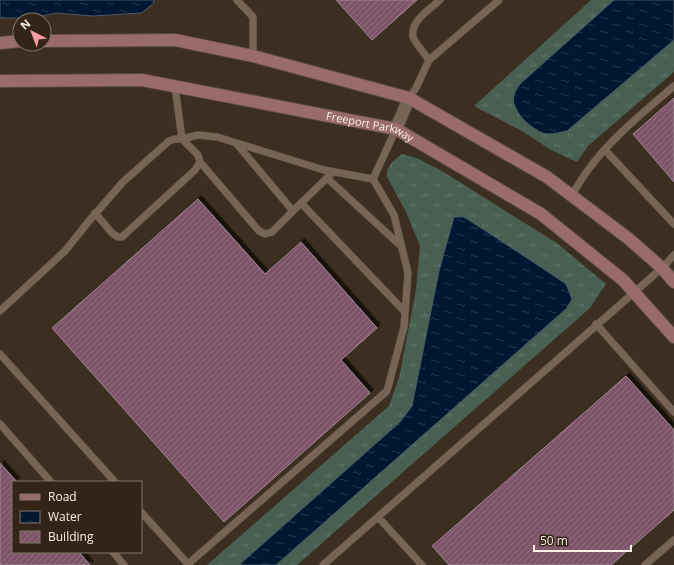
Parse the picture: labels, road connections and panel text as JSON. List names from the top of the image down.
{
  "streets": {
    "main road": ["Freeport Parkway"]
  },
  "legend": ["Road", "Water", "Building"],
  "scale_bar": "50 m",
  "north": "top left"
}
